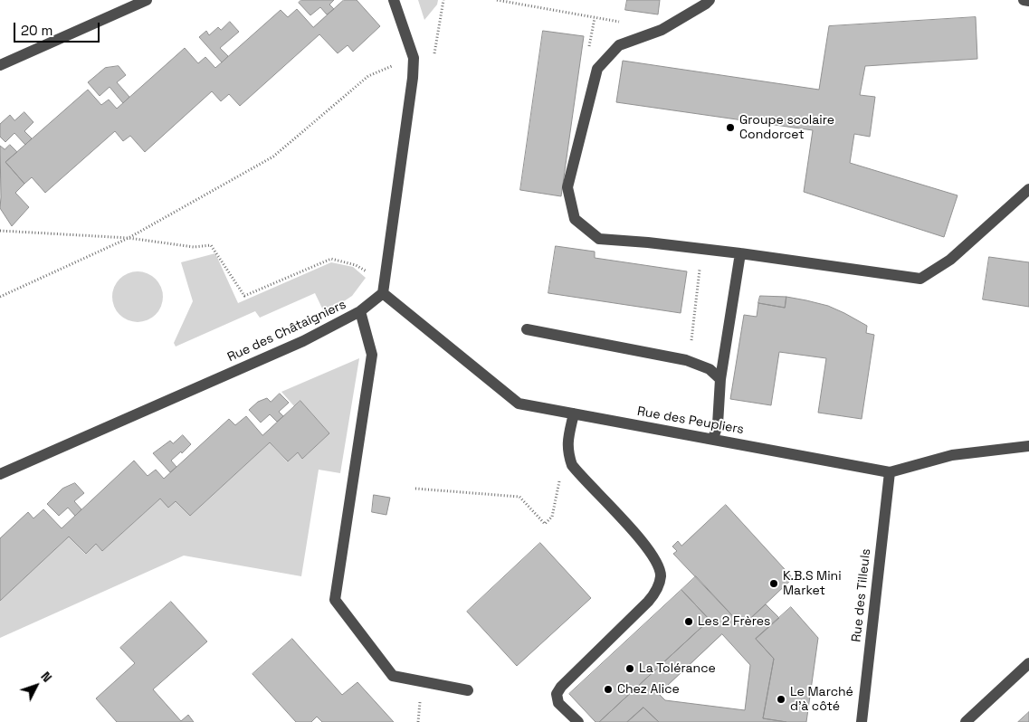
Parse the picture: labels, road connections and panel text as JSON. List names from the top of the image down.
{
  "streets": {
    "street": ["Rue des Châtaigniers", "Rue des Peupliers", "Rue des Tilleuls"]
  },
  "crossings": [
    ["Rue des Châtaigniers", "Rue des Peupliers"],
    ["Rue des Peupliers", "Rue des Tilleuls"]
  ],
  "places": [
    "Groupe scolaire Condorcet",
    "K.B.S Mini Market",
    "Les 2 Frères",
    "La Tolérance",
    "Chez Alice",
    "Le Marché d’à côté"
  ],
  "scale_bar": "20 m",
  "north": "top right"
}
